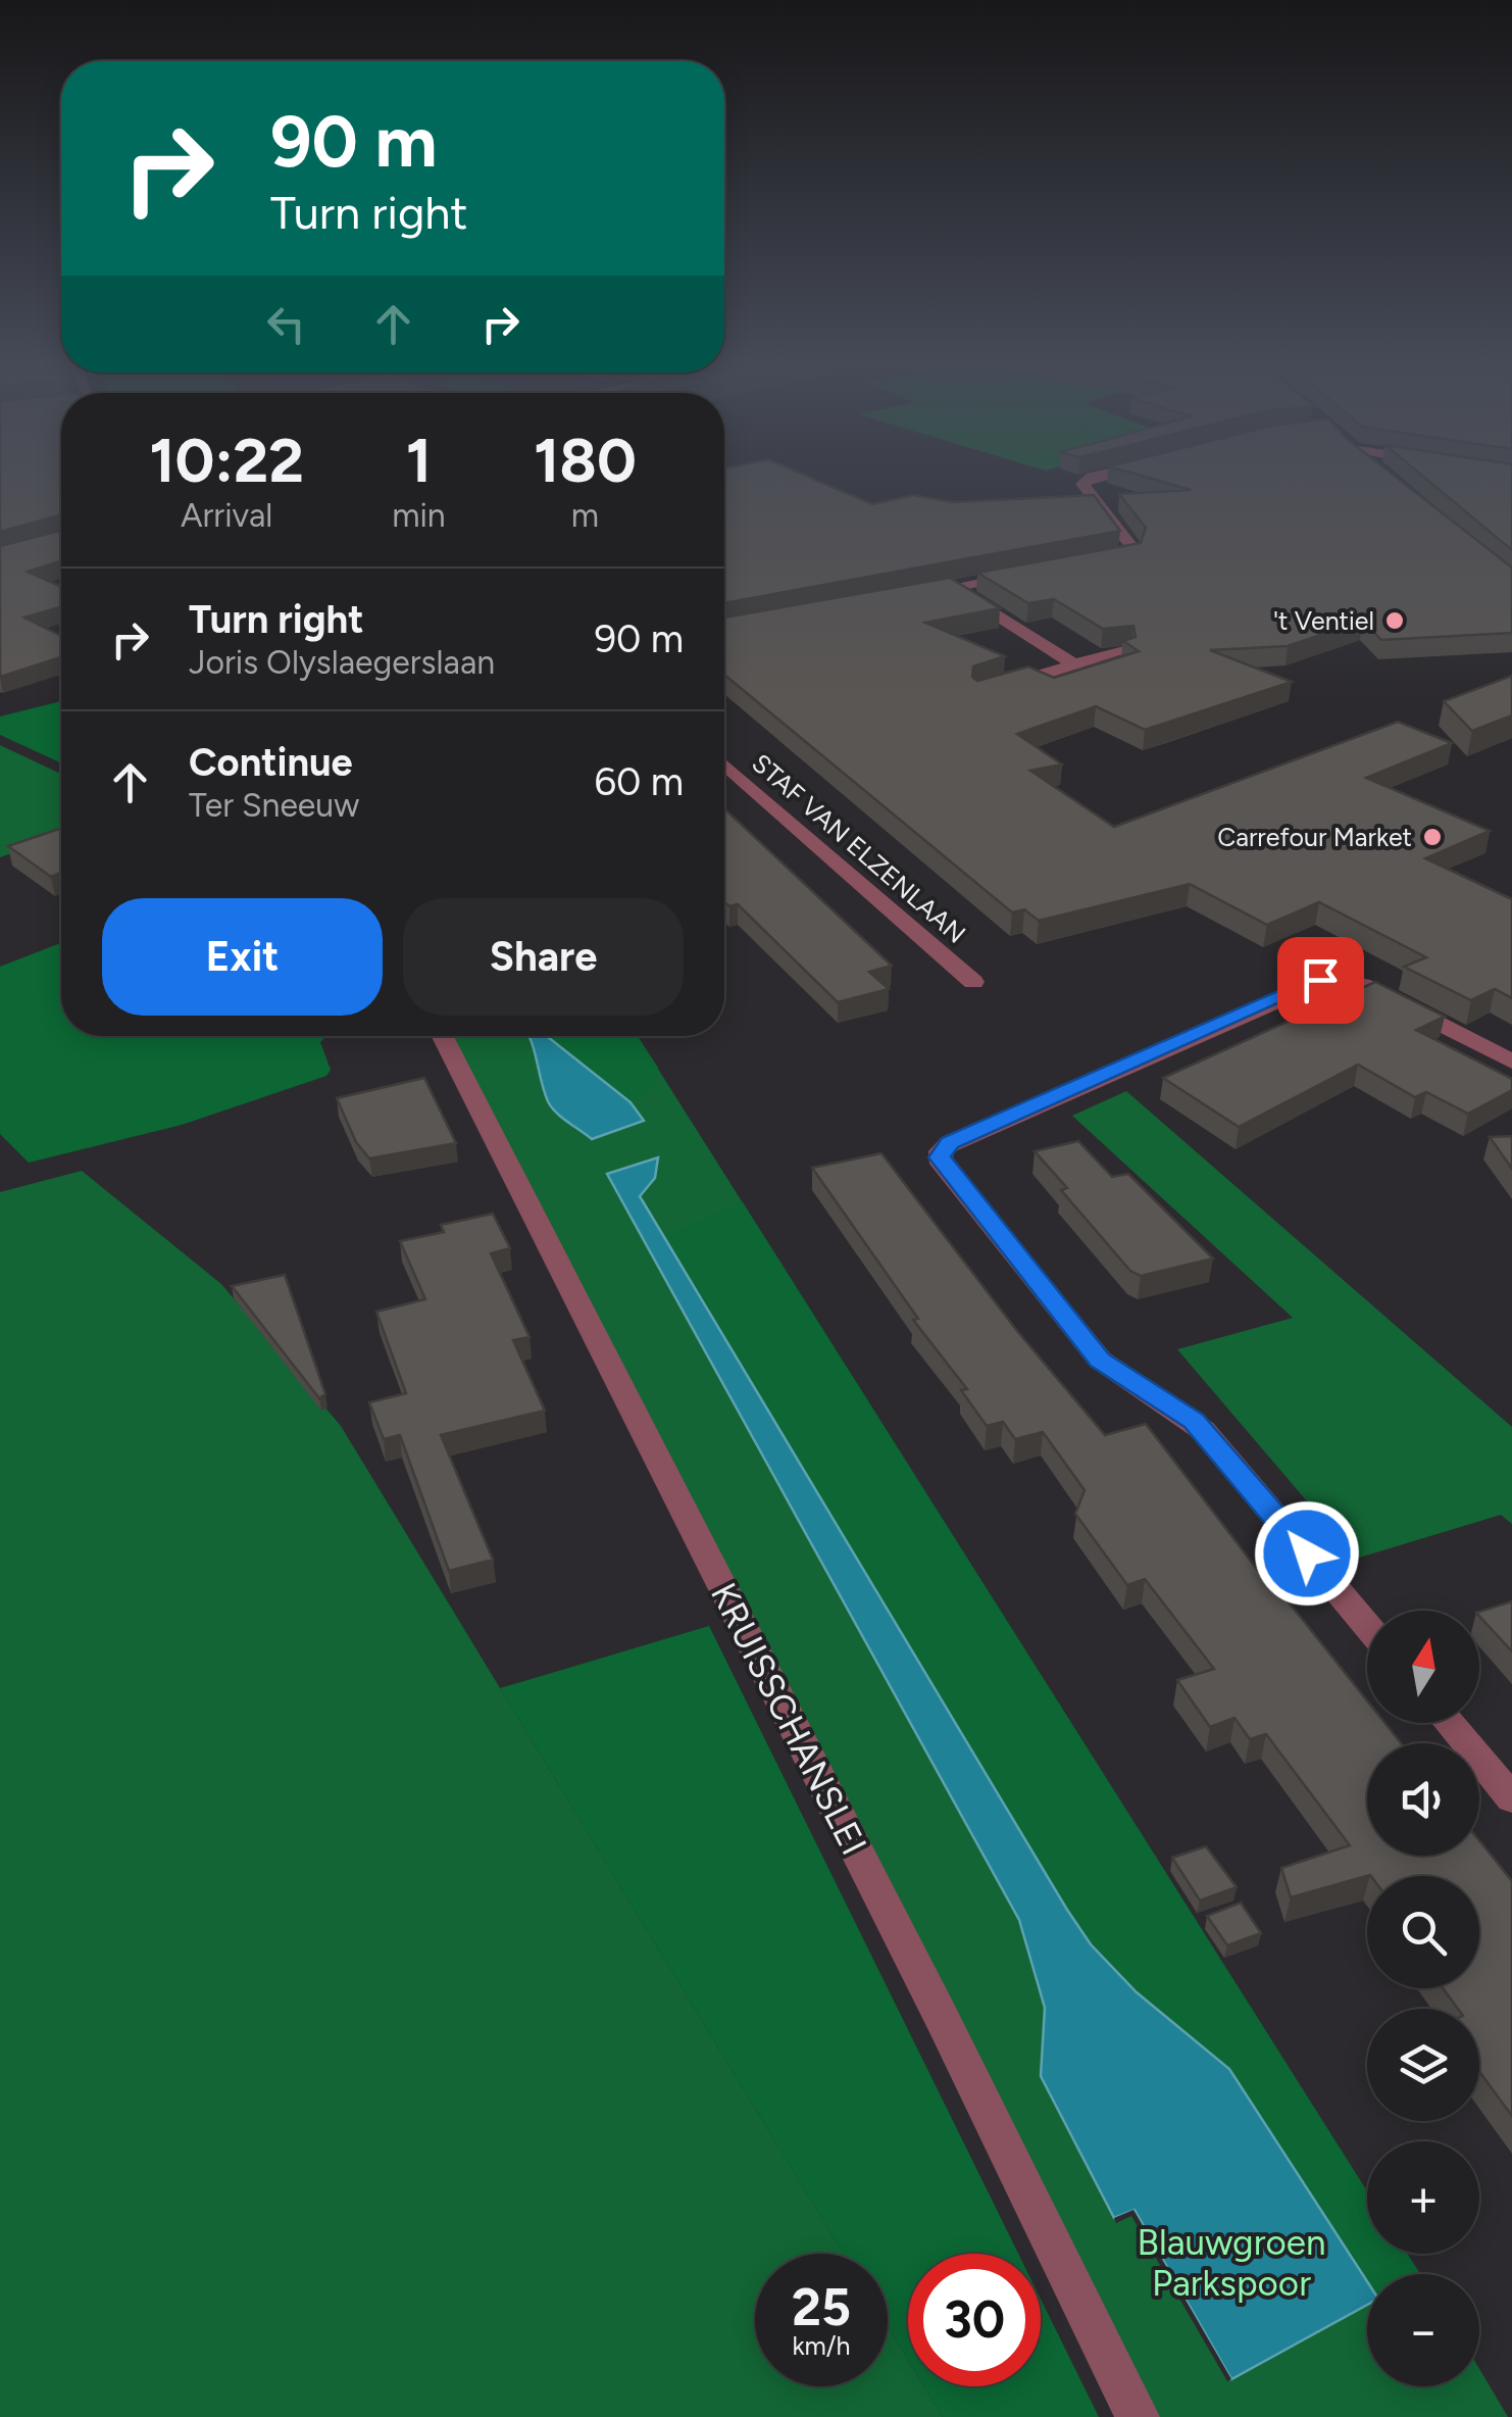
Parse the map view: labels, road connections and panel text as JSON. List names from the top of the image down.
{
  "streets": {
    "street": ["STAF VAN ELZENLAAN", "KRUISSCHANSLEI"]
  },
  "parks": ["Blauwgroen Parkspoor"],
  "places": ["'t Ventiel", "Carrefour Market"],
  "north": "top",
  "page": {
    "turn": ["90 m", "Turn right"],
    "eta": [
      "10:22",
      "Arrival",
      "1",
      "min",
      "180",
      "m"
    ],
    "list": [
      {
        "name": "Turn right",
        "note": "Joris Olyslaegerslaan",
        "value": "90 m"
      },
      {
        "name": "Continue",
        "note": "Ter Sneeuw",
        "value": "60 m"
      }
    ],
    "buttons": ["Exit", "Share"],
    "map_buttons": ["+", "−"],
    "speed": "25 km/h",
    "limit": "30"
  }
}
